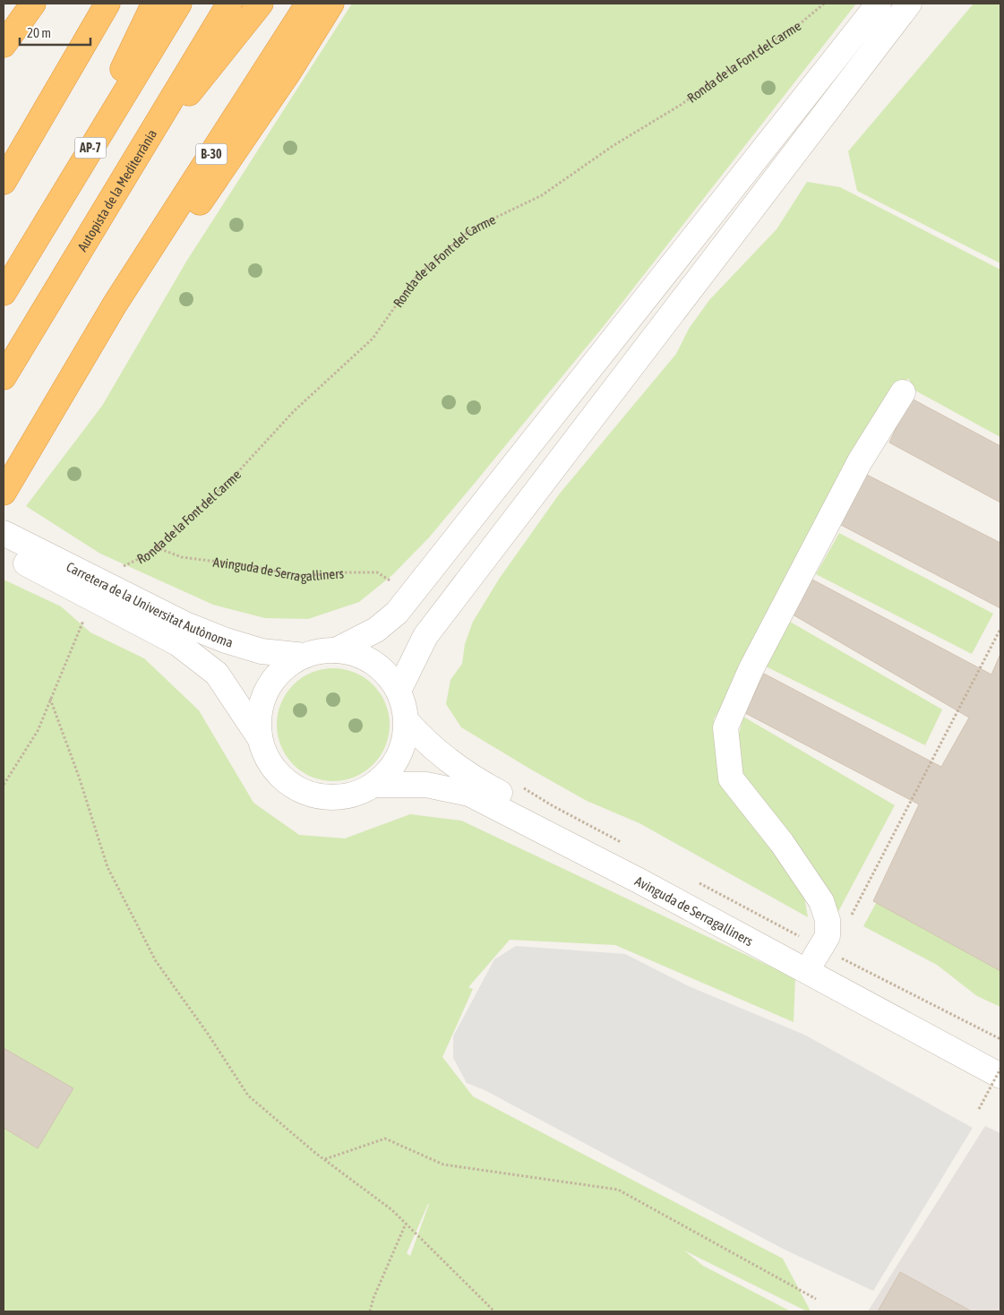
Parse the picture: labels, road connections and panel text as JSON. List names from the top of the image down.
{
  "streets": {
    "highway": ["AP-7", "B-30", "Autopista de la Mediterrània"],
    "street": ["Avinguda de Serragalliners", "Carretera de la Universitat Autònoma"],
    "path": ["Ronda de la Font del Carme"]
  },
  "crossings": [
    ["Ronda de la Font del Carme", "Avinguda de Serragalliners"],
    ["Avinguda de Serragalliners", "Carretera de la Universitat Autònoma"]
  ],
  "scale_bar": "20 m"
}
